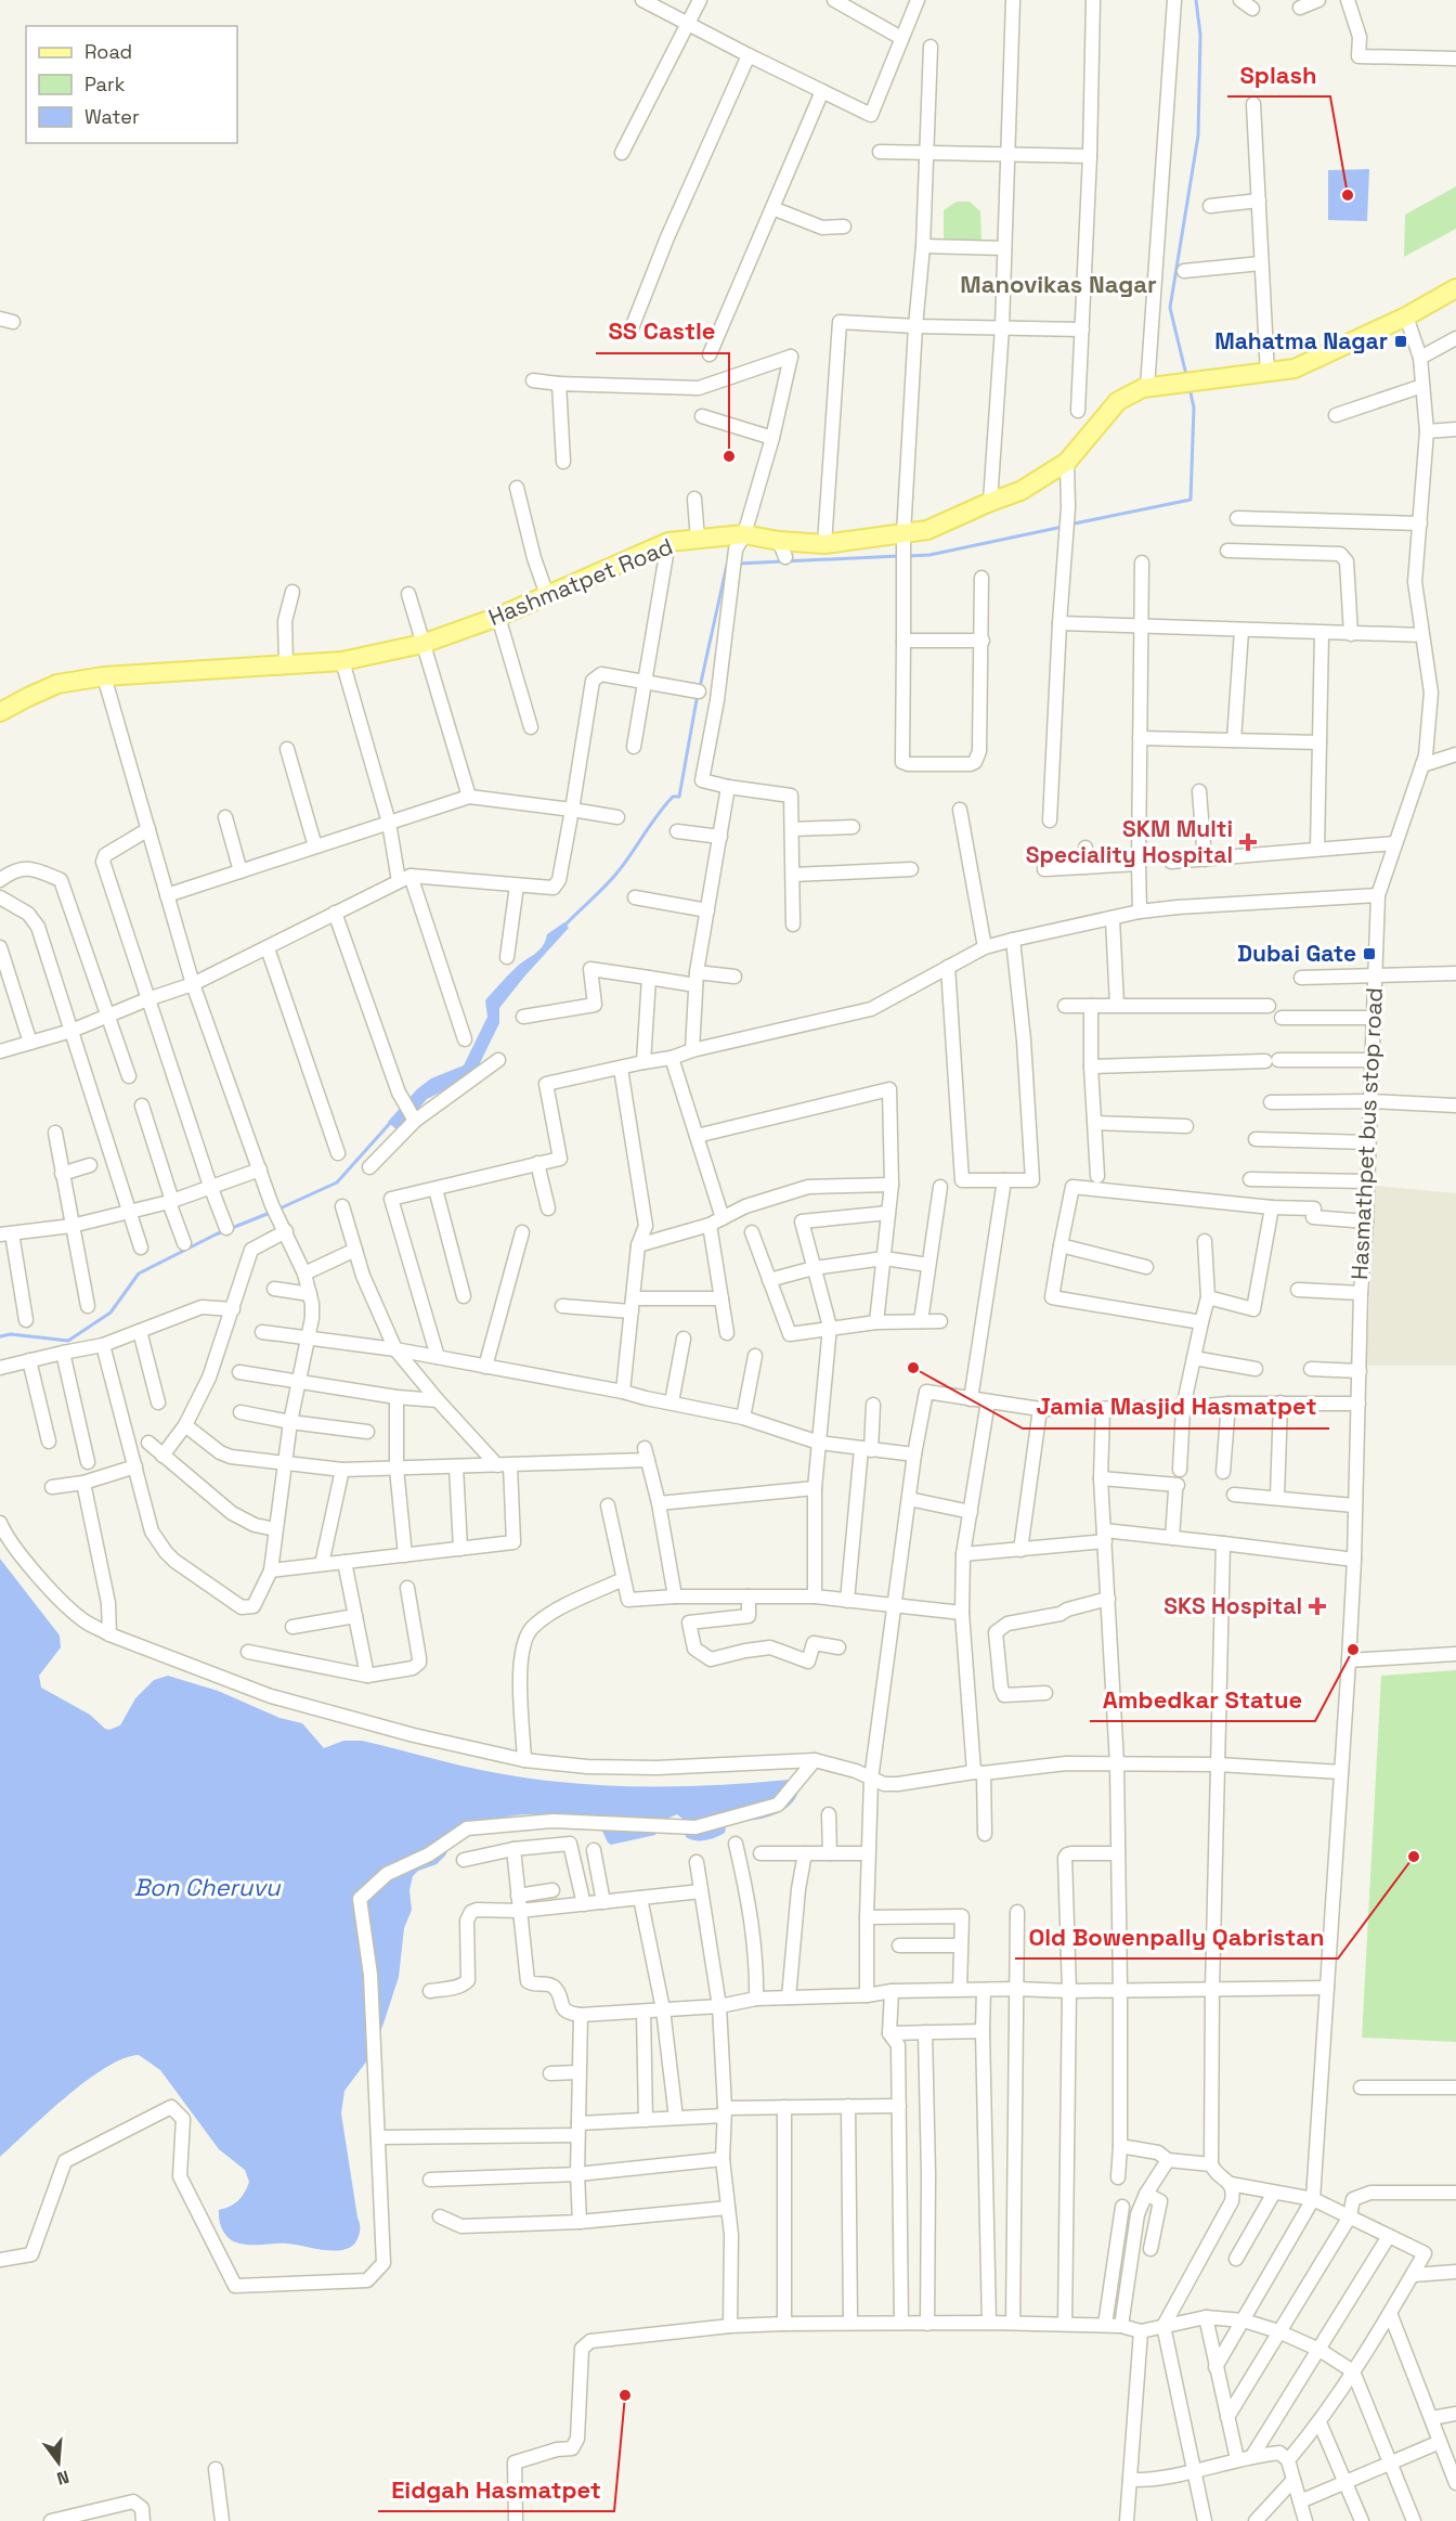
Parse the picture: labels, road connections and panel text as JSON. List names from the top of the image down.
{
  "streets": {
    "main road": ["Hashmatpet Road"],
    "street": ["Hasmathpet bus stop road"]
  },
  "crossings": [
    ["Hashmatpet Road", "Hasmathpet bus stop road"]
  ],
  "districts": ["Manovikas Nagar"],
  "water": ["Bon Cheruvu"],
  "places": {
    "other": [
      "Splash",
      "SS Castle",
      "Jamia Masjid Hasmatpet",
      "Ambedkar Statue",
      "Old Bowenpally Qabristan",
      "Eidgah Hasmatpet"
    ],
    "transit": ["Mahatma Nagar", "Dubai Gate"],
    "health": ["SKM Multi Speciality Hospital", "SKS Hospital"]
  },
  "legend": ["Road", "Park", "Water"],
  "north": "bottom"
}
